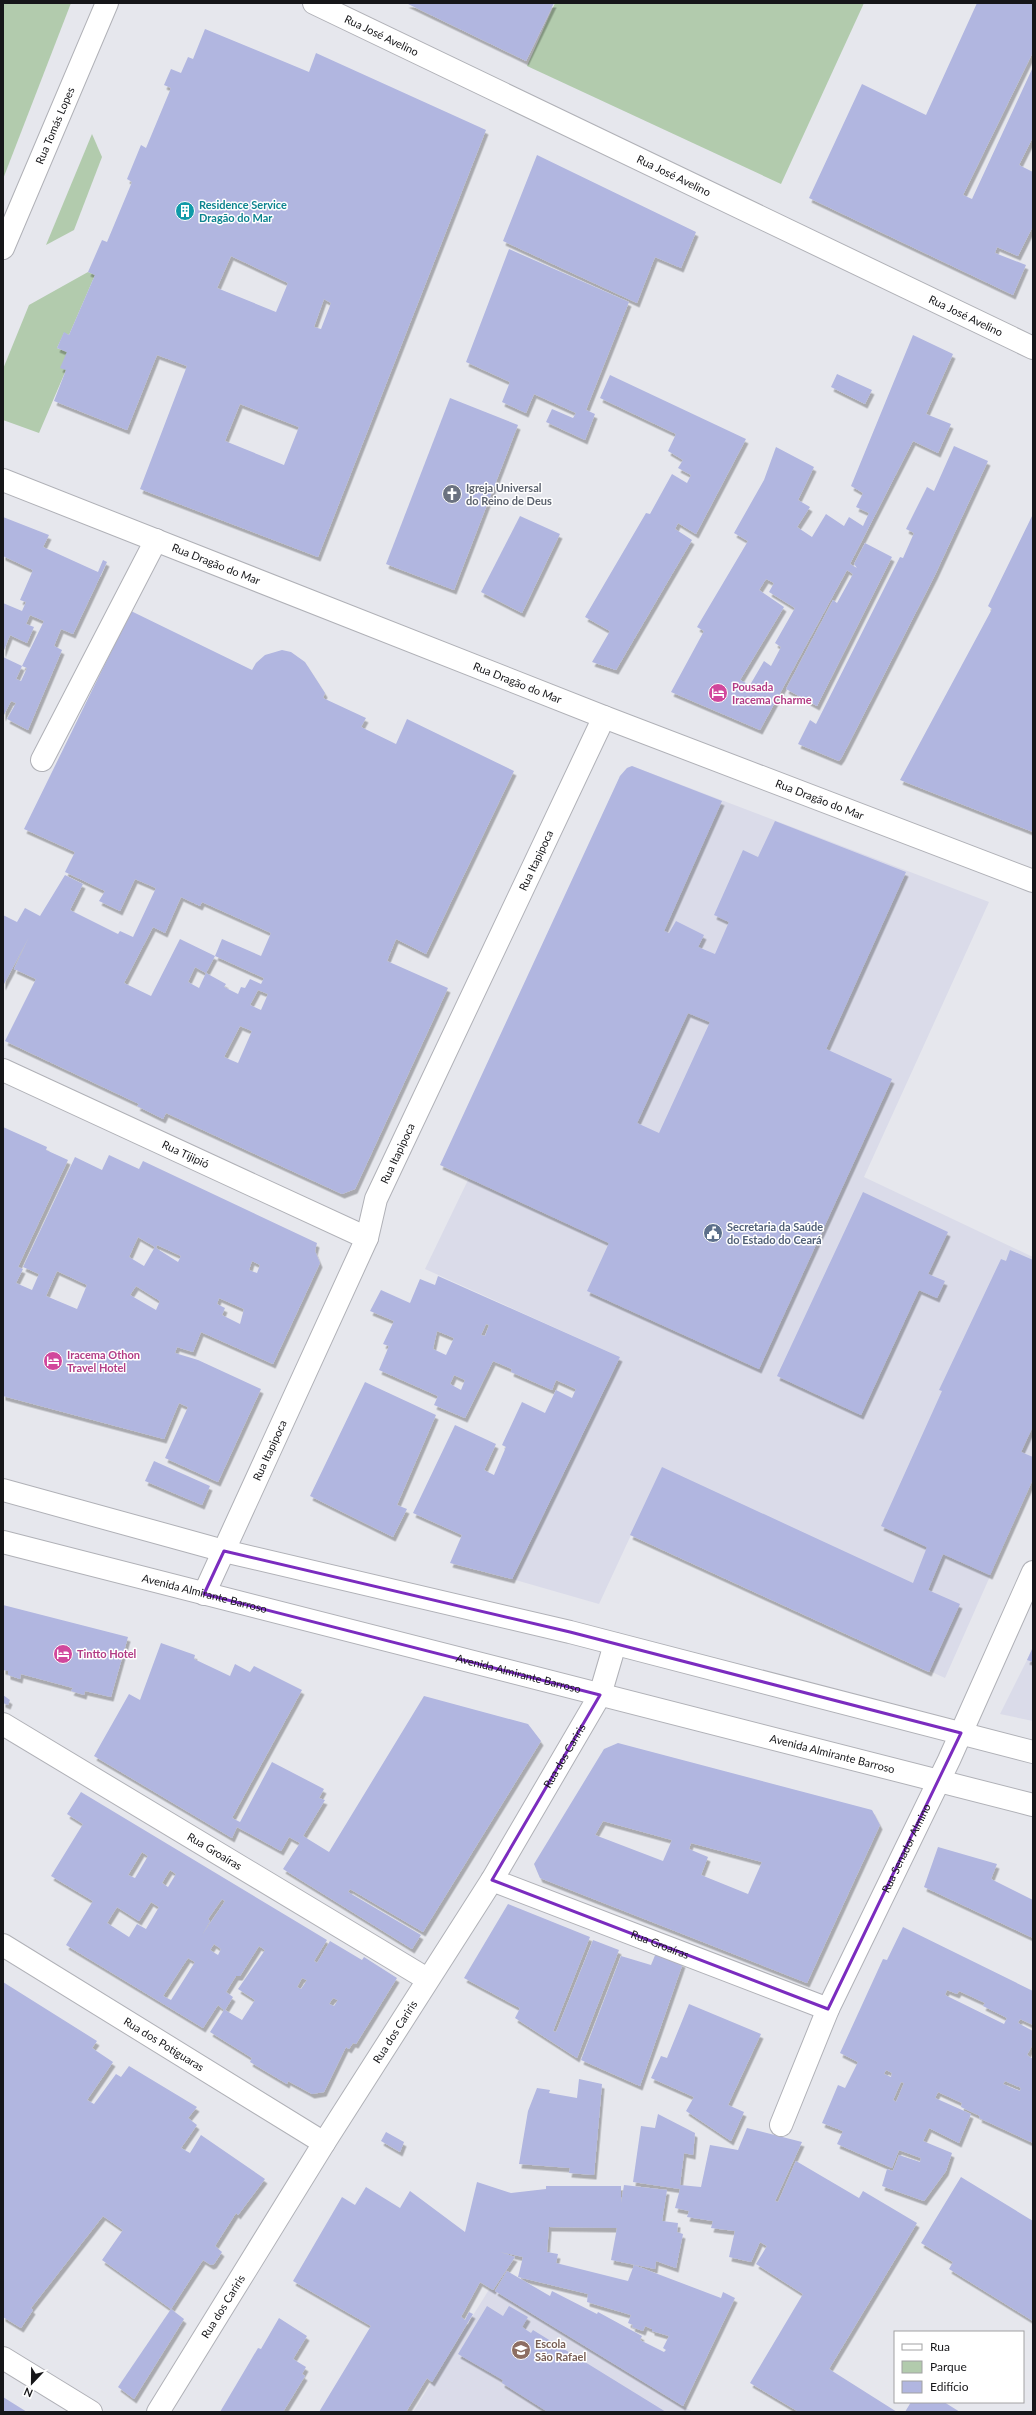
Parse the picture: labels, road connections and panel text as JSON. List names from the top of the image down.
{
  "streets": {
    "street": [
      "Rua José Avelino",
      "Rua Tomás Lopes",
      "Rua Dragão do Mar",
      "Rua Itapipoca",
      "Rua Tijipió",
      "Avenida Almirante Barroso",
      "Rua dos Cariris",
      "Rua Senador Almino",
      "Rua Groaíras",
      "Rua dos Potiguaras"
    ]
  },
  "crossings": [
    ["Rua Dragão do Mar", "Rua Itapipoca"],
    ["Rua Itapipoca", "Rua Tijipió"],
    ["Rua Itapipoca", "Avenida Almirante Barroso"],
    ["Avenida Almirante Barroso", "Rua dos Cariris"],
    ["Avenida Almirante Barroso", "Rua Senador Almino"],
    ["Rua dos Cariris", "Rua Groaíras"],
    ["Rua dos Cariris", "Rua dos Potiguaras"],
    ["Rua Senador Almino", "Rua Groaíras"]
  ],
  "places": {
    "building": ["Residence Service Dragão do Mar"],
    "church": ["Igreja Universal do Reino de Deus"],
    "hotel": ["Pousada Iracema Charme", "Iracema Othon Travel Hotel", "Tintto Hotel"],
    "public building": ["Secretaria da Saúde do Estado do Ceará"],
    "school or university": ["Escola São Rafael"]
  },
  "legend": ["Rua", "Parque", "Edifício"],
  "north": "bottom"
}
